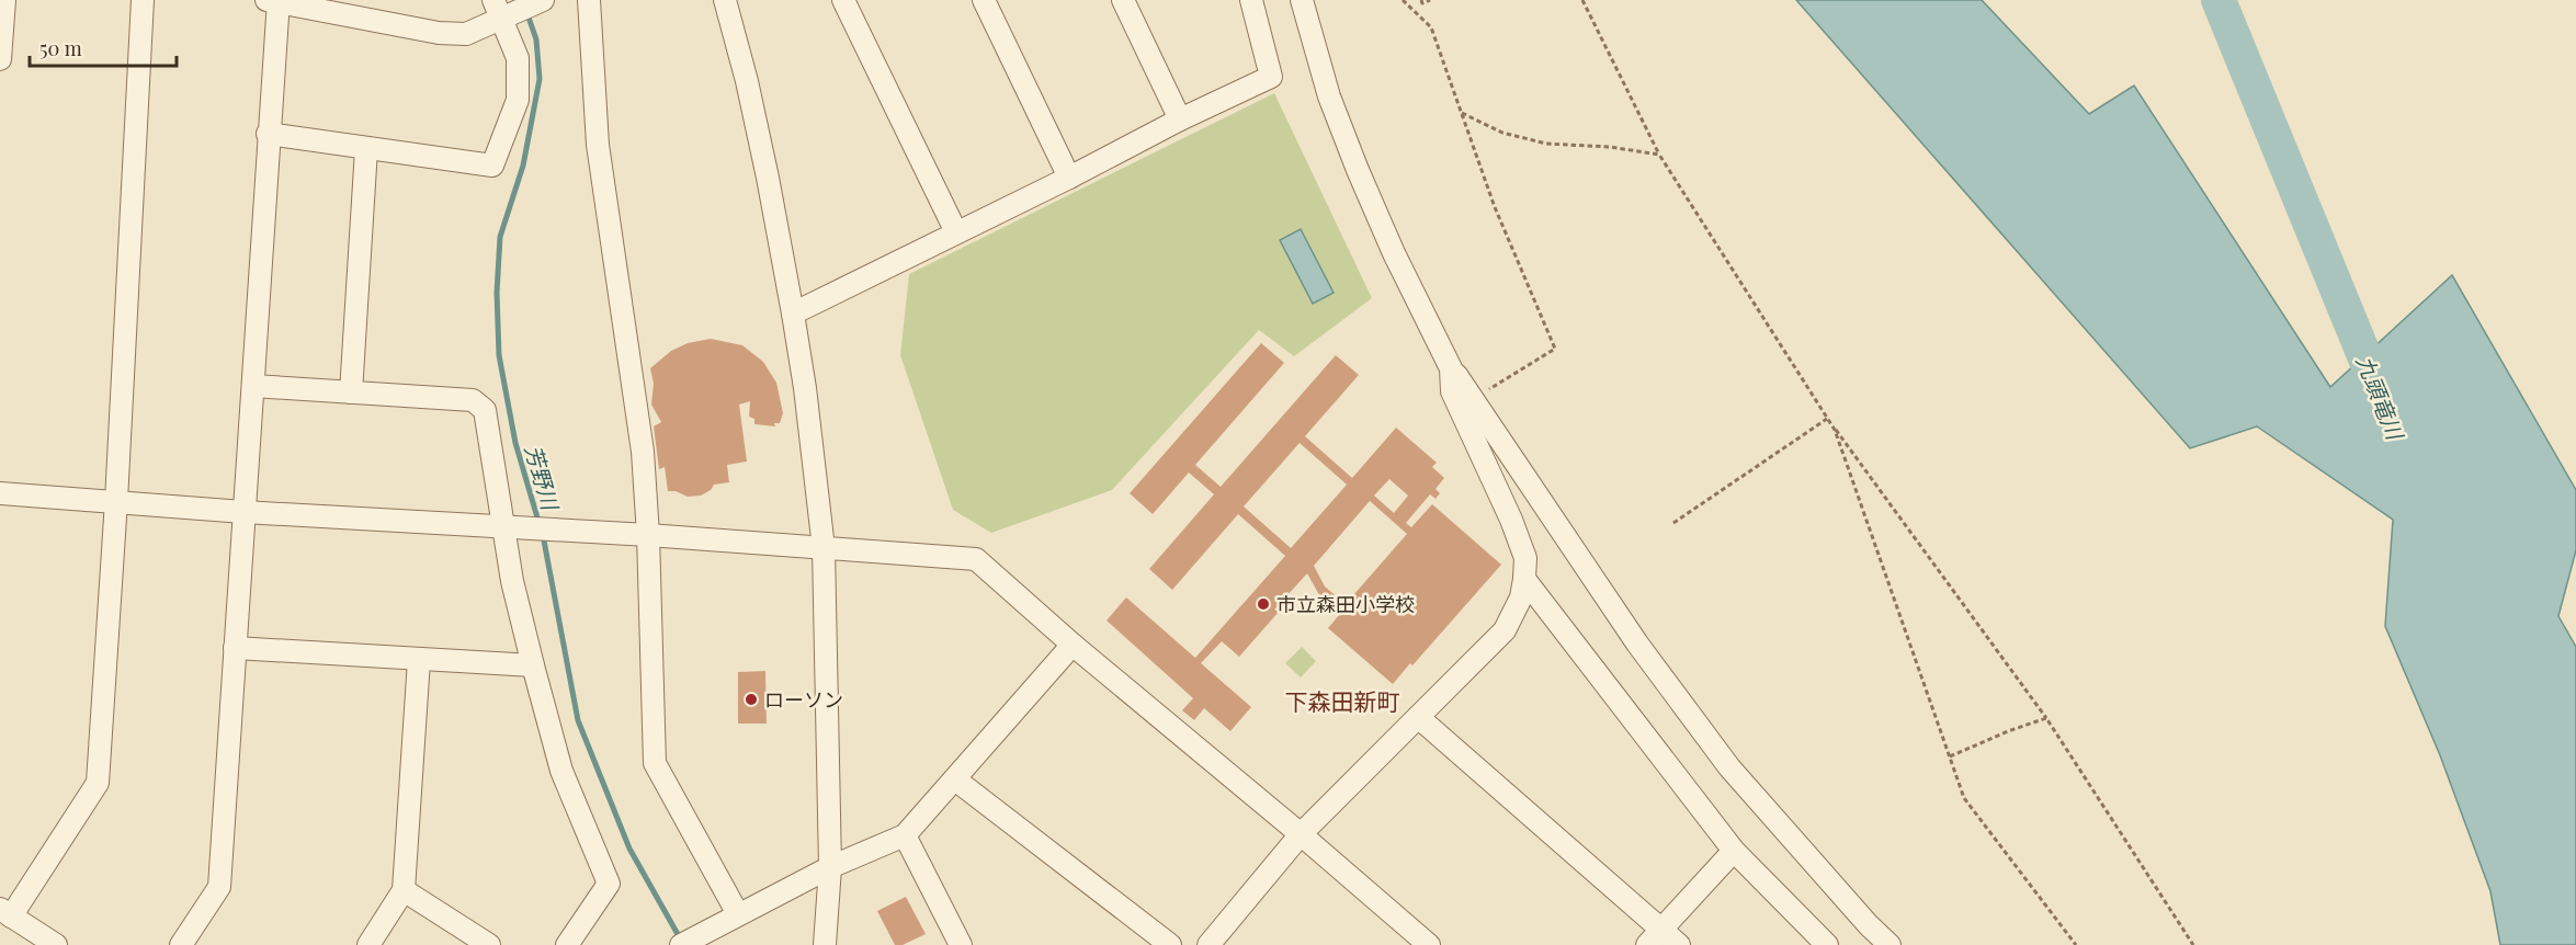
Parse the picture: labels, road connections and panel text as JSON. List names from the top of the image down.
{
  "districts": ["下森田新町"],
  "water": ["九頭竜川", "芳野川"],
  "places": ["市立森田小学校", "ローソン"],
  "scale_bar": "50 m"
}
